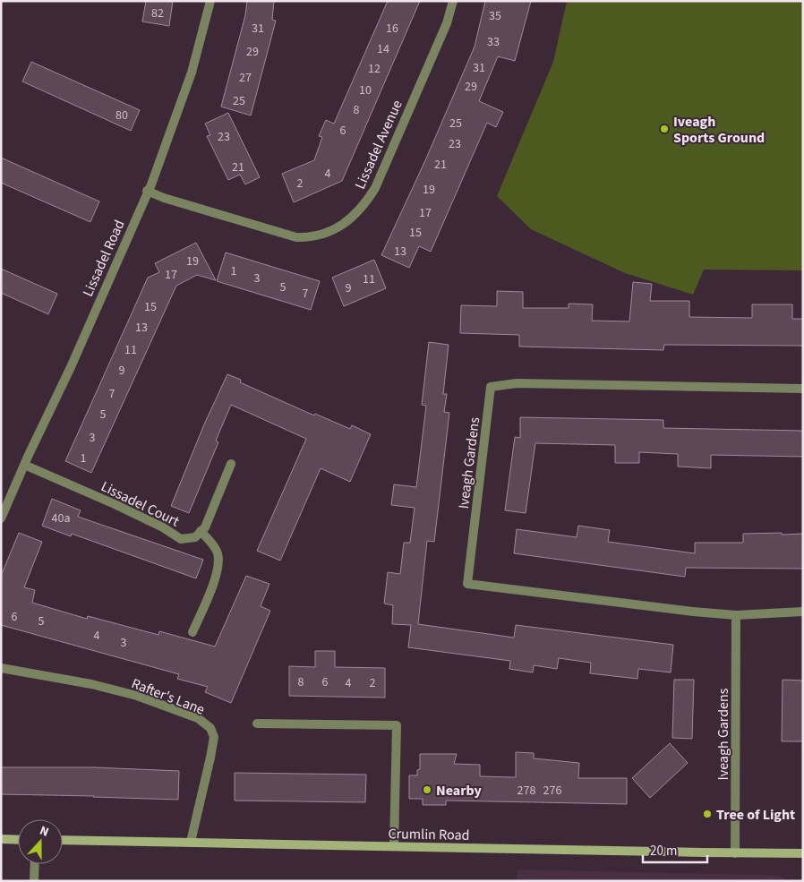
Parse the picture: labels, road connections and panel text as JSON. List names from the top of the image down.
{
  "streets": {
    "main road": ["Crumlin Road"],
    "street": [
      "Lissadel Avenue",
      "Lissadel Road",
      "Iveagh Gardens",
      "Lissadel Court",
      "Rafter's Lane"
    ]
  },
  "crossings": [
    ["Lissadel Avenue", "Lissadel Road"],
    ["Lissadel Road", "Lissadel Court"],
    ["Iveagh Gardens", "Crumlin Road"],
    ["Rafter's Lane", "Crumlin Road"]
  ],
  "places": ["Iveagh Sports Ground", "Nearby", "Tree of Light"],
  "house_numbers": [
    "82",
    "35",
    "31",
    "16",
    "33",
    "14",
    "29",
    "31",
    "12",
    "27",
    "29",
    "10",
    "25",
    "8",
    "80",
    "25",
    "6",
    "23",
    "23",
    "21",
    "21",
    "4",
    "2",
    "19",
    "17",
    "15",
    "13",
    "19",
    "1",
    "17",
    "3",
    "11",
    "5",
    "9",
    "7",
    "15",
    "13",
    "11",
    "9",
    "7",
    "5",
    "3",
    "1",
    "40a",
    "6",
    "5",
    "4",
    "3",
    "8",
    "6",
    "4",
    "2",
    "278",
    "276"
  ],
  "scale_bar": "20 m",
  "north": "top"
}
